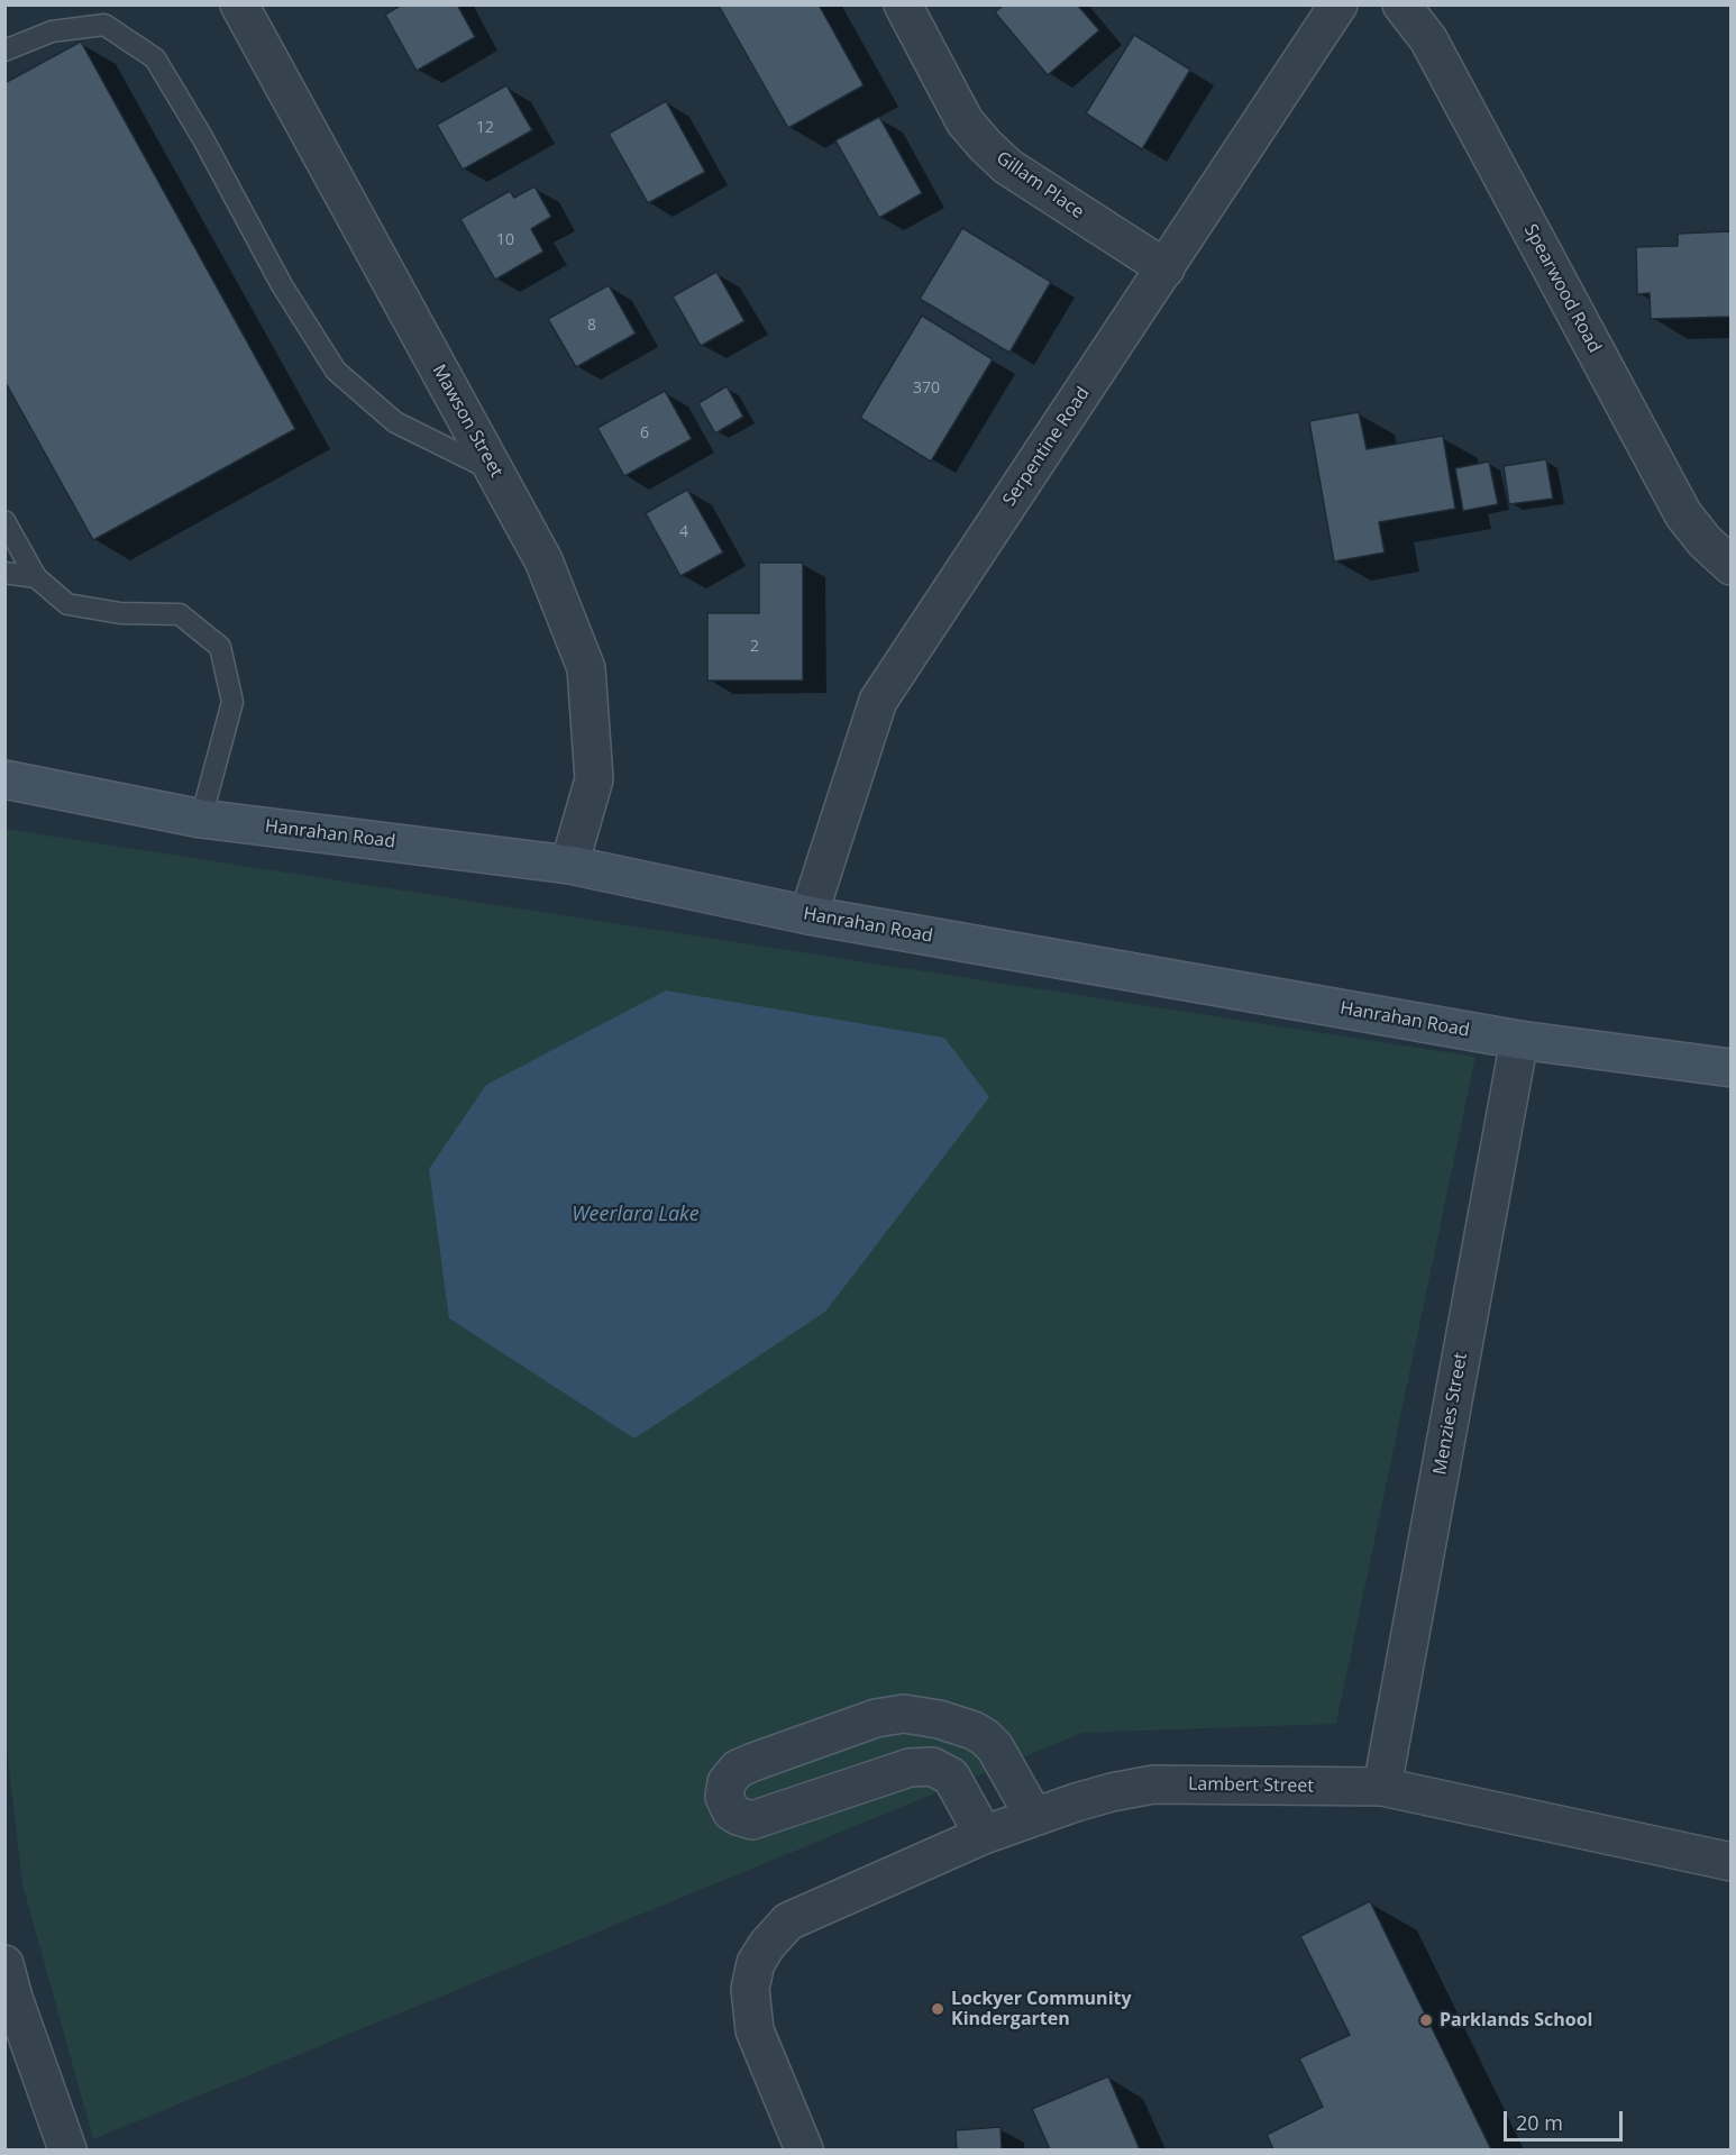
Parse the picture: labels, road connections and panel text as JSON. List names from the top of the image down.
{
  "streets": {
    "main road": ["Hanrahan Road"],
    "street": [
      "Gillam Place",
      "Spearwood Road",
      "Mawson Street",
      "Serpentine Road",
      "Menzies Street",
      "Lambert Street"
    ]
  },
  "crossings": [
    ["Gillam Place", "Serpentine Road"],
    ["Mawson Street", "Hanrahan Road"],
    ["Serpentine Road", "Hanrahan Road"],
    ["Hanrahan Road", "Menzies Street"],
    ["Menzies Street", "Lambert Street"]
  ],
  "water": ["Weerlara Lake"],
  "places": ["Lockyer Community Kindergarten", "Parklands School"],
  "house_numbers": [
    "12",
    "10",
    "8",
    "370",
    "6",
    "4",
    "2"
  ],
  "scale_bar": "20 m"
}
